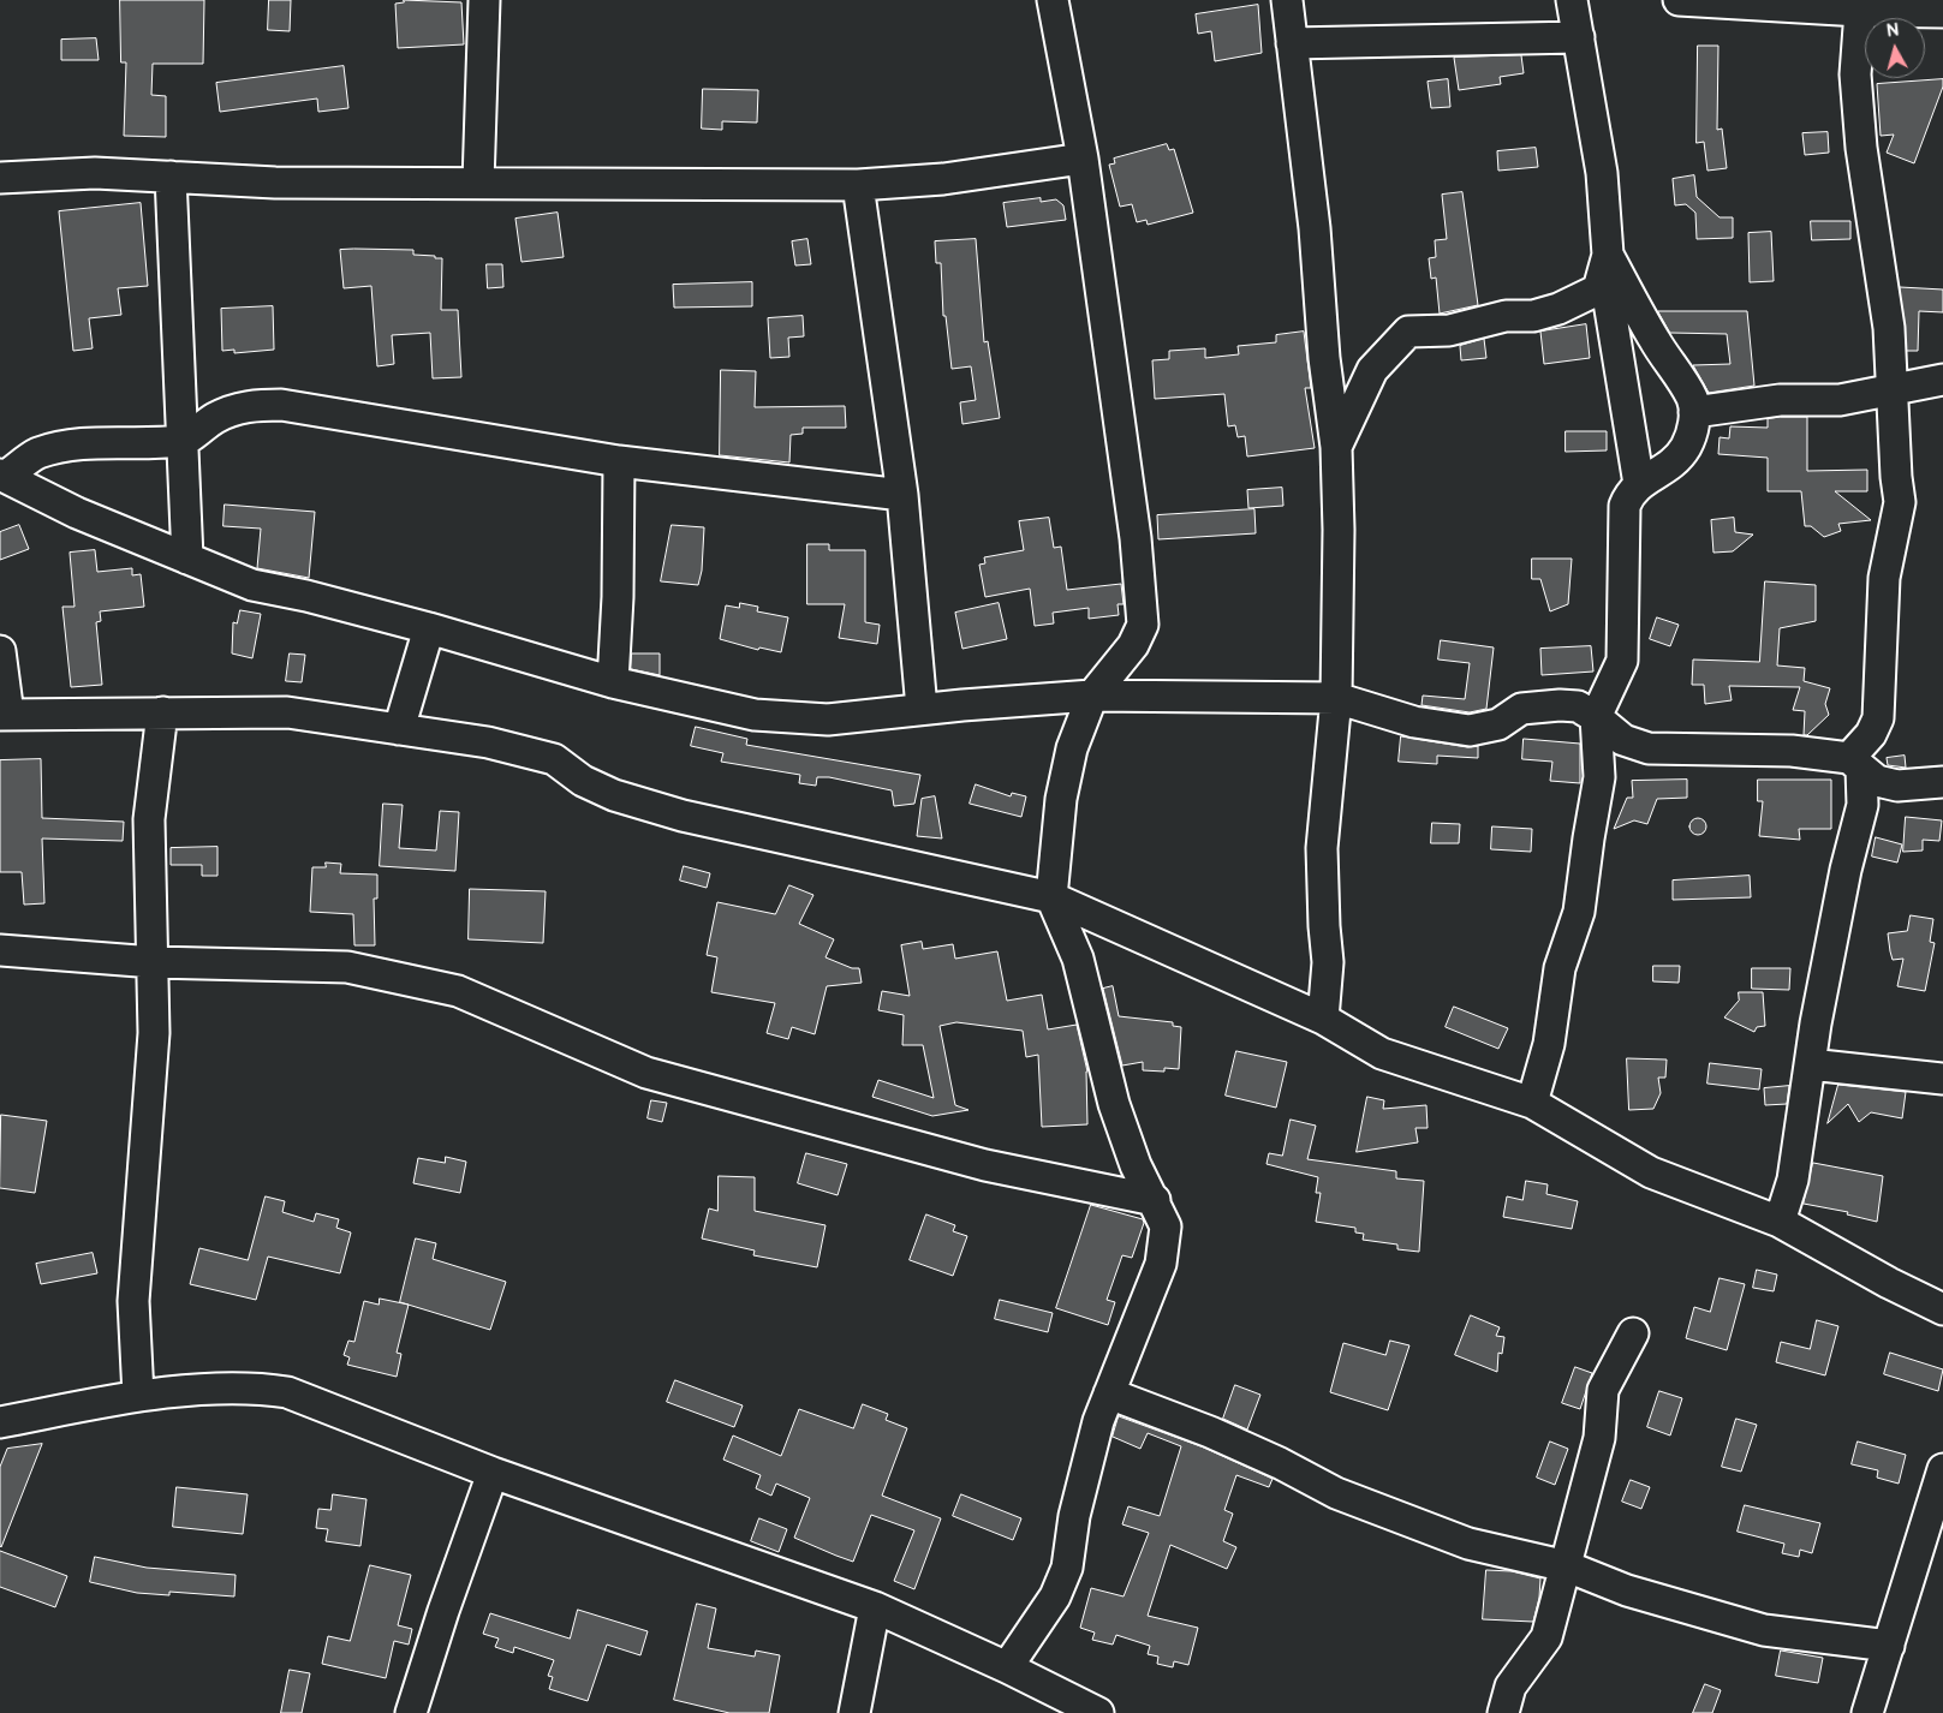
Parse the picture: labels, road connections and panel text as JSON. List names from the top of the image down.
{
  "north": "top"
}
